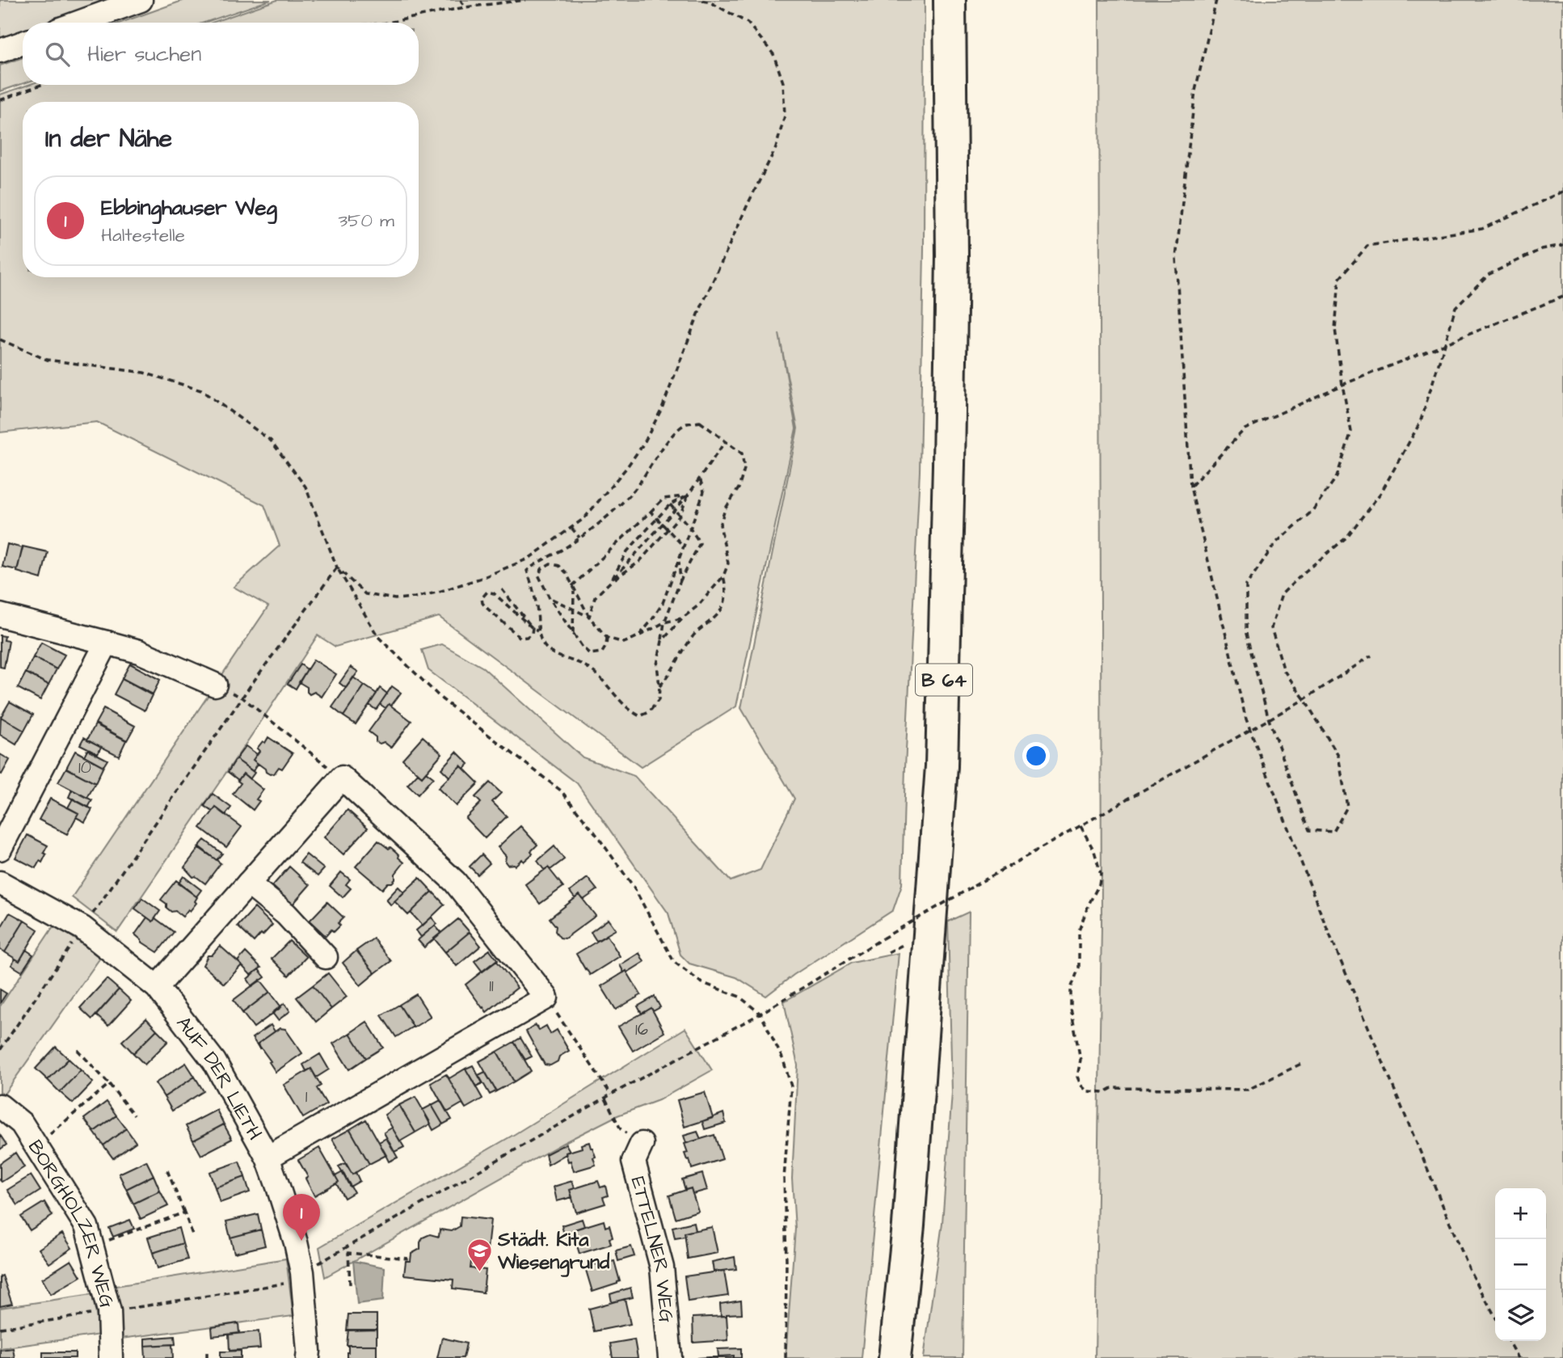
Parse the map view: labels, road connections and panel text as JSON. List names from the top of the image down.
{
  "streets": {
    "highway": ["B 64"],
    "street": ["AUF DER LIETH", "BORGHOLZER WEG", "ETTELNER WEG"]
  },
  "places": {
    "school or university": ["Städt. Kita Wiesengrund"]
  },
  "house_numbers": [
    "10",
    "11",
    "16",
    "1"
  ],
  "page": {
    "search": "Hier suchen",
    "heading": "In der Nähe",
    "list": [
      {
        "mark": "1",
        "name": "Ebbinghauser Weg",
        "note": "Haltestelle",
        "value": "350 m"
      }
    ],
    "map_buttons": ["+", "−"],
    "pins": "1"
  }
}
